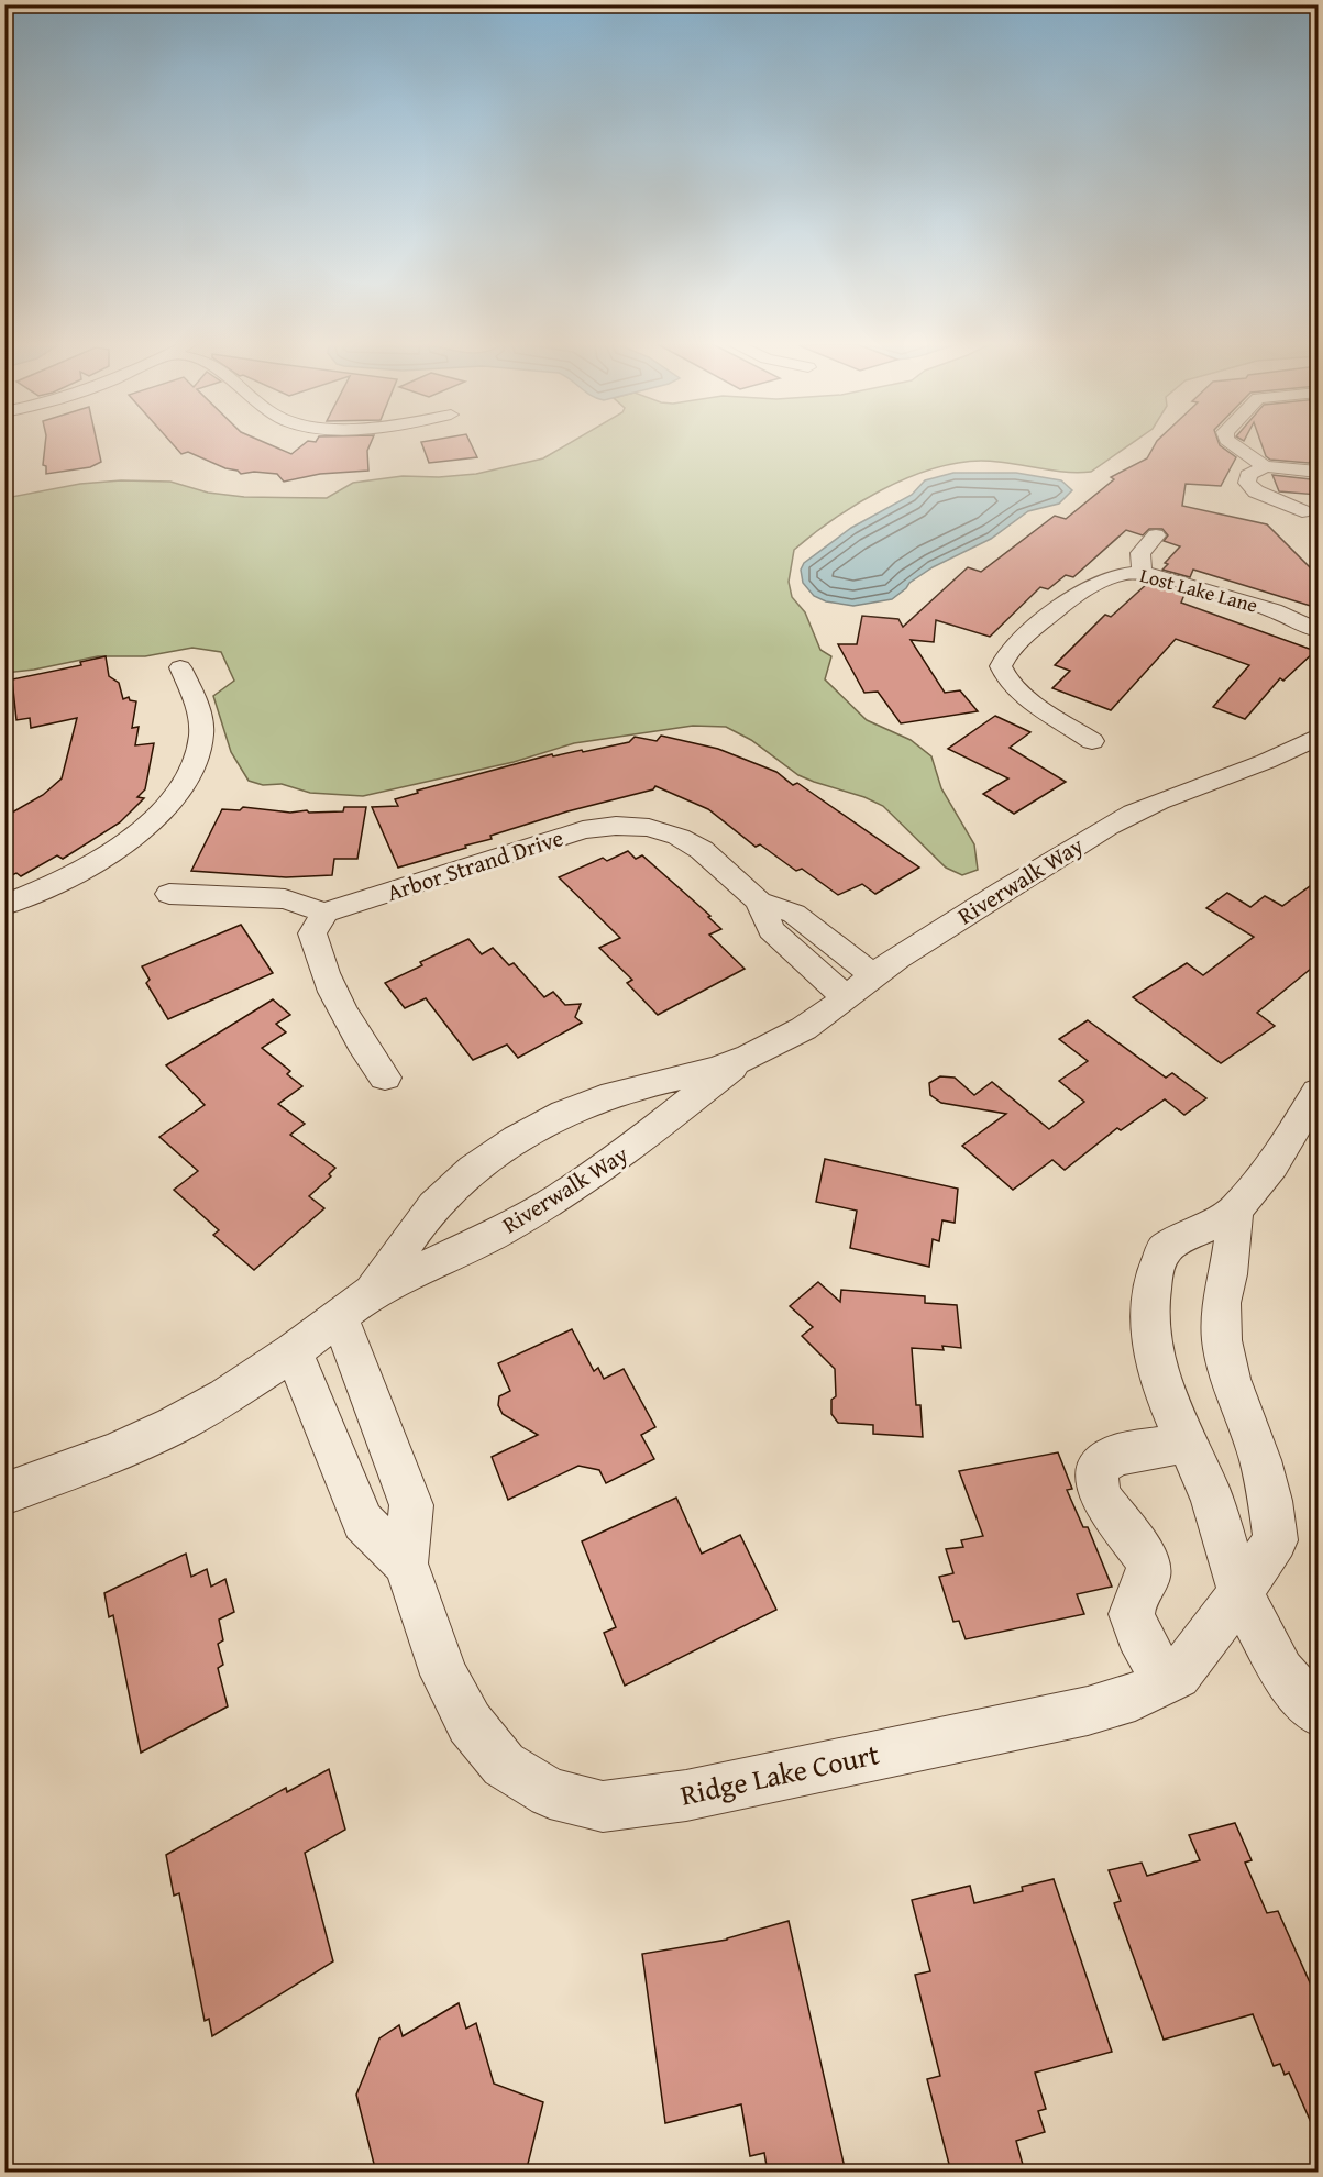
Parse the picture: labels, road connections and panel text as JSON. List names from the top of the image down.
{
  "streets": {
    "street": [
      "Lost Lake Lane",
      "Arbor Strand Drive",
      "Riverwalk Way",
      "Ridge Lake Court"
    ]
  },
  "crossings": [
    ["Arbor Strand Drive", "Riverwalk Way"],
    ["Riverwalk Way", "Ridge Lake Court"]
  ]
}
